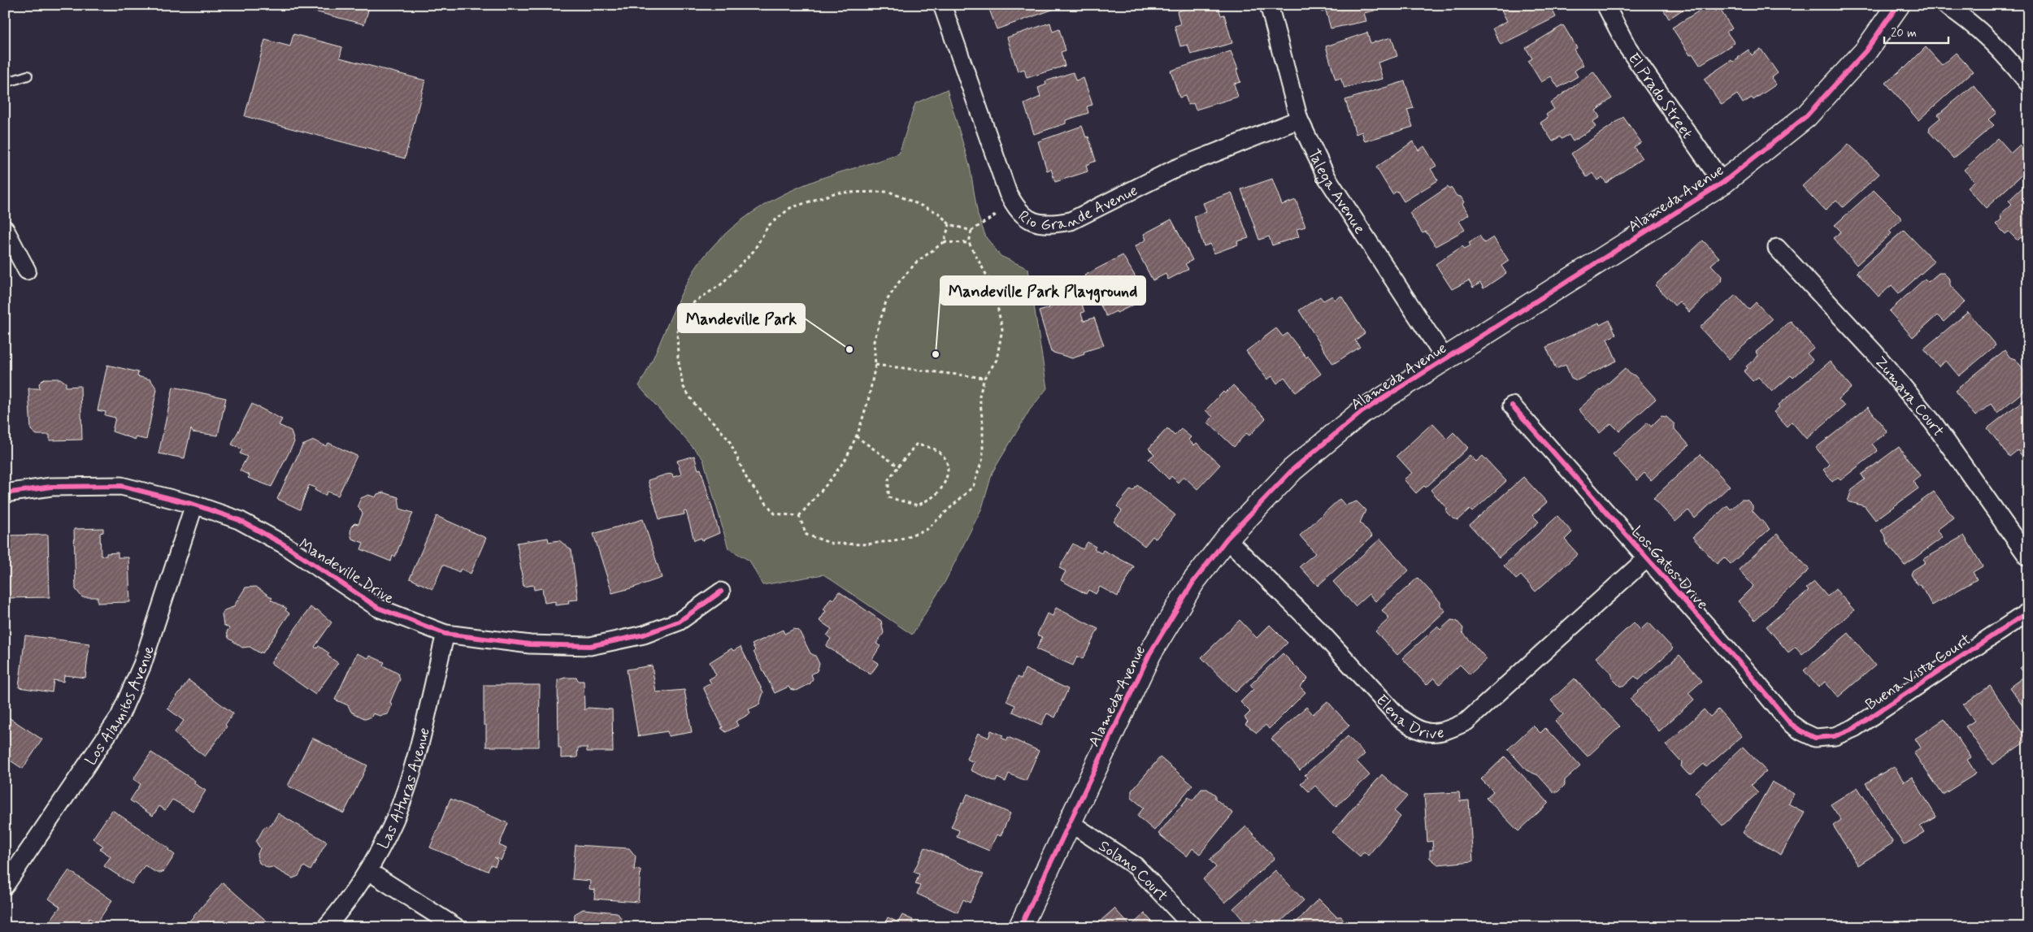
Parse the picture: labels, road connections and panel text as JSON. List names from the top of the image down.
{
  "streets": {
    "street": [
      "El Prado Street",
      "Talega Avenue",
      "Rio Grande Avenue",
      "Alameda Avenue",
      "Zumaya Court",
      "Los Gatos Drive",
      "Mandeville Drive",
      "Buena Vista Court",
      "Los Alamitos Avenue",
      "Elena Drive",
      "Las Alturas Avenue",
      "Solano Court"
    ]
  },
  "crossings": [
    ["El Prado Street", "Alameda Avenue"],
    ["Talega Avenue", "Rio Grande Avenue"],
    ["Talega Avenue", "Alameda Avenue"],
    ["Alameda Avenue", "Elena Drive"],
    ["Alameda Avenue", "Solano Court"],
    ["Los Gatos Drive", "Buena Vista Court"],
    ["Los Gatos Drive", "Elena Drive"],
    ["Mandeville Drive", "Los Alamitos Avenue"],
    ["Mandeville Drive", "Las Alturas Avenue"]
  ],
  "places": ["Mandeville Park", "Mandeville Park Playground"],
  "scale_bar": "20 m"
}
